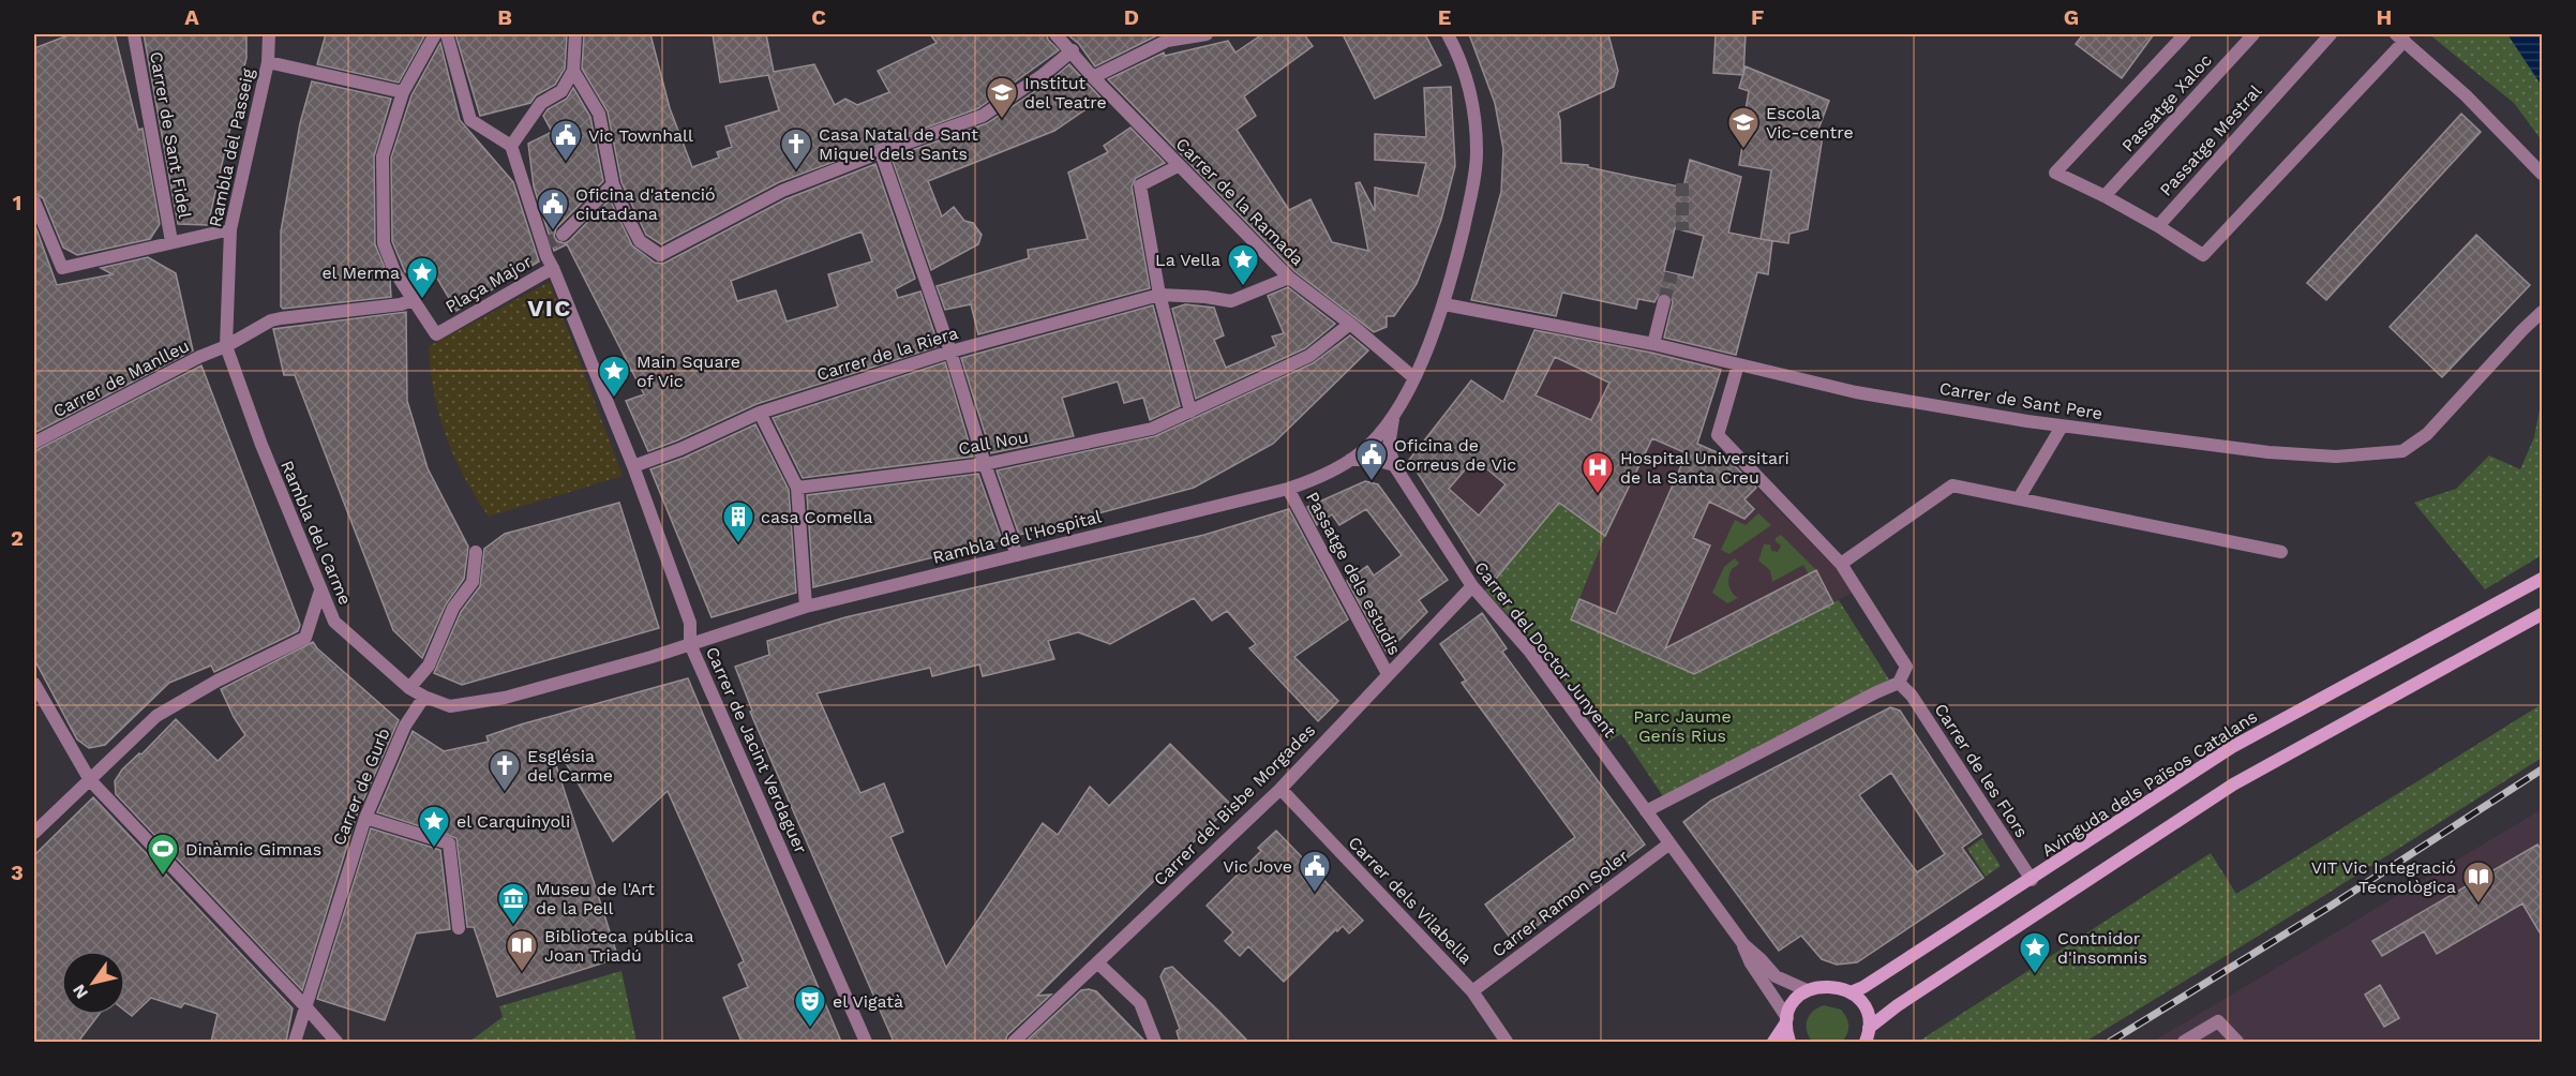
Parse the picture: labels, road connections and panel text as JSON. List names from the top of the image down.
{
  "streets": {
    "street": [
      "Passatge Xaloc",
      "Carrer de Sant Fidel",
      "Passatge Mestral",
      "Rambla del Passeig",
      "Carrer de la Ramada",
      "Plaça Major",
      "Carrer de la Riera",
      "Carrer de Manlleu",
      "Carrer de Sant Pere",
      "Call Nou",
      "Rambla del Carme",
      "Rambla de l'Hospital",
      "Passatge dels estudis",
      "Carrer del Doctor Junyent",
      "Carrer de Jacint Verdaguer",
      "Carrer de les Flors",
      "Avinguda dels Països Catalans",
      "Carrer de Gurb",
      "Carrer del Bisbe Morgades",
      "Carrer dels Vilabella",
      "Carrer Ramon Soler"
    ]
  },
  "crossings": [
    ["Rambla del Passeig", "Carrer de Manlleu"],
    ["Rambla del Passeig", "Rambla del Carme"],
    ["Carrer de la Ramada", "Carrer de la Riera"],
    ["Carrer de la Ramada", "Call Nou"],
    ["Carrer de la Ramada", "Rambla de l'Hospital"],
    ["Plaça Major", "Carrer de la Riera"],
    ["Plaça Major", "Carrer de Manlleu"],
    ["Plaça Major", "Carrer de Jacint Verdaguer"],
    ["Carrer de la Riera", "Carrer de Jacint Verdaguer"],
    ["Carrer de Manlleu", "Rambla del Carme"],
    ["Carrer de Sant Pere", "Rambla de l'Hospital"],
    ["Rambla del Carme", "Rambla de l'Hospital"],
    ["Rambla del Carme", "Carrer de Jacint Verdaguer"],
    ["Rambla del Carme", "Carrer de Gurb"],
    ["Rambla de l'Hospital", "Passatge dels estudis"],
    ["Rambla de l'Hospital", "Carrer del Doctor Junyent"],
    ["Rambla de l'Hospital", "Carrer de Jacint Verdaguer"],
    ["Passatge dels estudis", "Carrer del Bisbe Morgades"],
    ["Carrer del Doctor Junyent", "Carrer del Bisbe Morgades"],
    ["Carrer del Doctor Junyent", "Carrer Ramon Soler"],
    ["Carrer de les Flors", "Avinguda dels Països Catalans"],
    ["Carrer del Bisbe Morgades", "Carrer dels Vilabella"],
    ["Carrer dels Vilabella", "Carrer Ramon Soler"]
  ],
  "districts": ["VIC"],
  "parks": ["Parc Jaume Genís Rius"],
  "places": {
    "school or university": ["Institut del Teatre", "Escola Vic-centre"],
    "public building": [
      "Vic Townhall",
      "Oficina d'atenció ciutadana",
      "Oficina de Correus de Vic",
      "Vic Jove"
    ],
    "church": ["Casa Natal de Sant Miquel dels Sants", "Església del Carme"],
    "place": [
      "La Vella",
      "el Merma",
      "Main Square of Vic",
      "el Carquinyoli",
      "Contnidor d'insomnis"
    ],
    "hospital": ["Hospital Universitari de la Santa Creu"],
    "building": ["casa Comella"],
    "sports": ["Dinàmic Gimnas"],
    "library": ["VIT Vic Integració Tecnològica", "Biblioteca pública Joan Triadú"],
    "museum": ["Museu de l'Art de la Pell"],
    "theatre": ["el Vigatà"]
  },
  "north": "bottom left",
  "grid": {
    "columns": [
      "A",
      "B",
      "C",
      "D",
      "E",
      "F",
      "G",
      "H"
    ],
    "rows": ["1", "2", "3"]
  }
}
